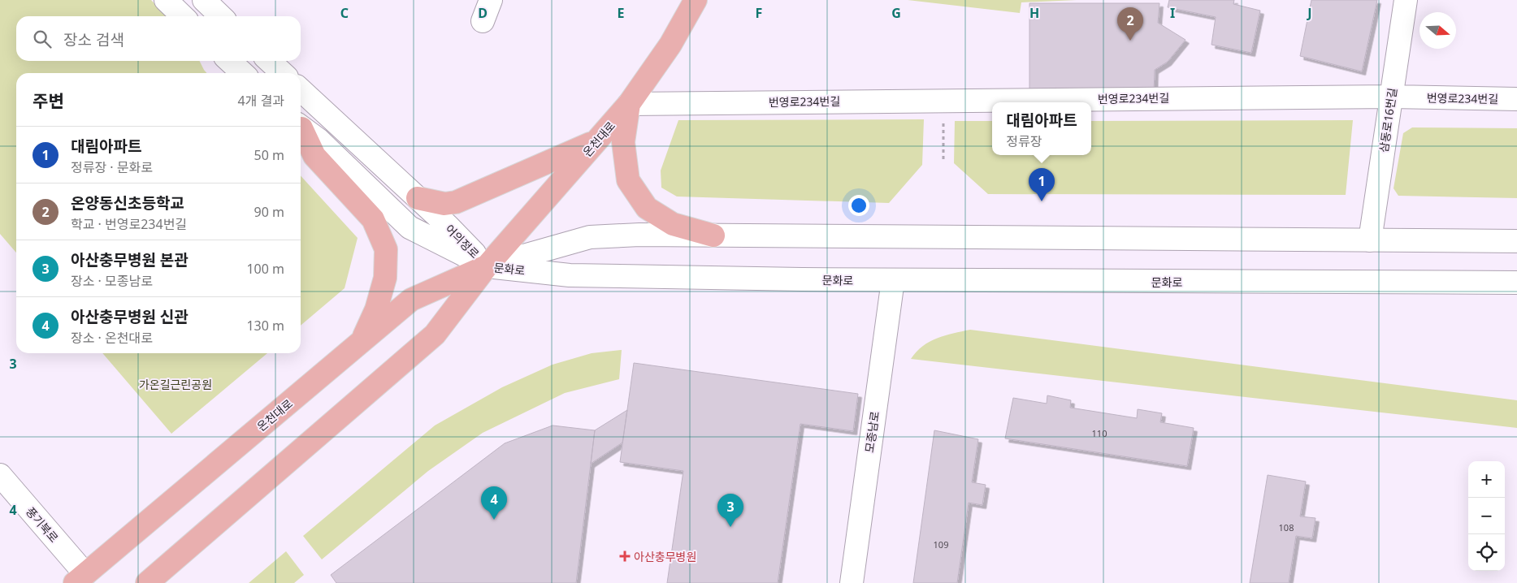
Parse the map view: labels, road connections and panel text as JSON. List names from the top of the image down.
{
  "streets": {
    "main road": [
      "번영로234번길",
      "삼동로16번길",
      "온천대로",
      "어의정로",
      "문화로",
      "모종남로",
      "풍기북로"
    ]
  },
  "crossings": [
    ["번영로234번길", "삼동로16번길"],
    ["번영로234번길", "온천대로"],
    ["삼동로16번길", "문화로"],
    ["온천대로", "어의정로"],
    ["온천대로", "문화로"],
    ["온천대로", "풍기북로"],
    ["어의정로", "문화로"],
    ["문화로", "모종남로"]
  ],
  "parks": ["가온길근린공원"],
  "places": {
    "health": ["아산충무병원"]
  },
  "house_numbers": ["110", "108", "109"],
  "north": "right",
  "page": {
    "pins": [
      "2",
      "1",
      "4",
      "3"
    ],
    "search": "장소 검색",
    "heading": ["주변", "4개 결과"],
    "popup": ["대림아파트", "정류장"],
    "list": [
      {
        "mark": "1",
        "name": "대림아파트",
        "note": "정류장 · 문화로",
        "value": "50 m"
      },
      {
        "mark": "2",
        "name": "온양동신초등학교",
        "note": "학교 · 번영로234번길",
        "value": "90 m"
      },
      {
        "mark": "3",
        "name": "아산충무병원 본관",
        "note": "장소 · 모종남로",
        "value": "100 m"
      },
      {
        "mark": "4",
        "name": "아산충무병원 신관",
        "note": "장소 · 온천대로",
        "value": "130 m"
      }
    ],
    "map_buttons": ["+", "−"]
  },
  "grid": {
    "columns": [
      "C",
      "D",
      "E",
      "F",
      "G",
      "H",
      "I",
      "J"
    ],
    "rows": ["3", "4"]
  }
}
